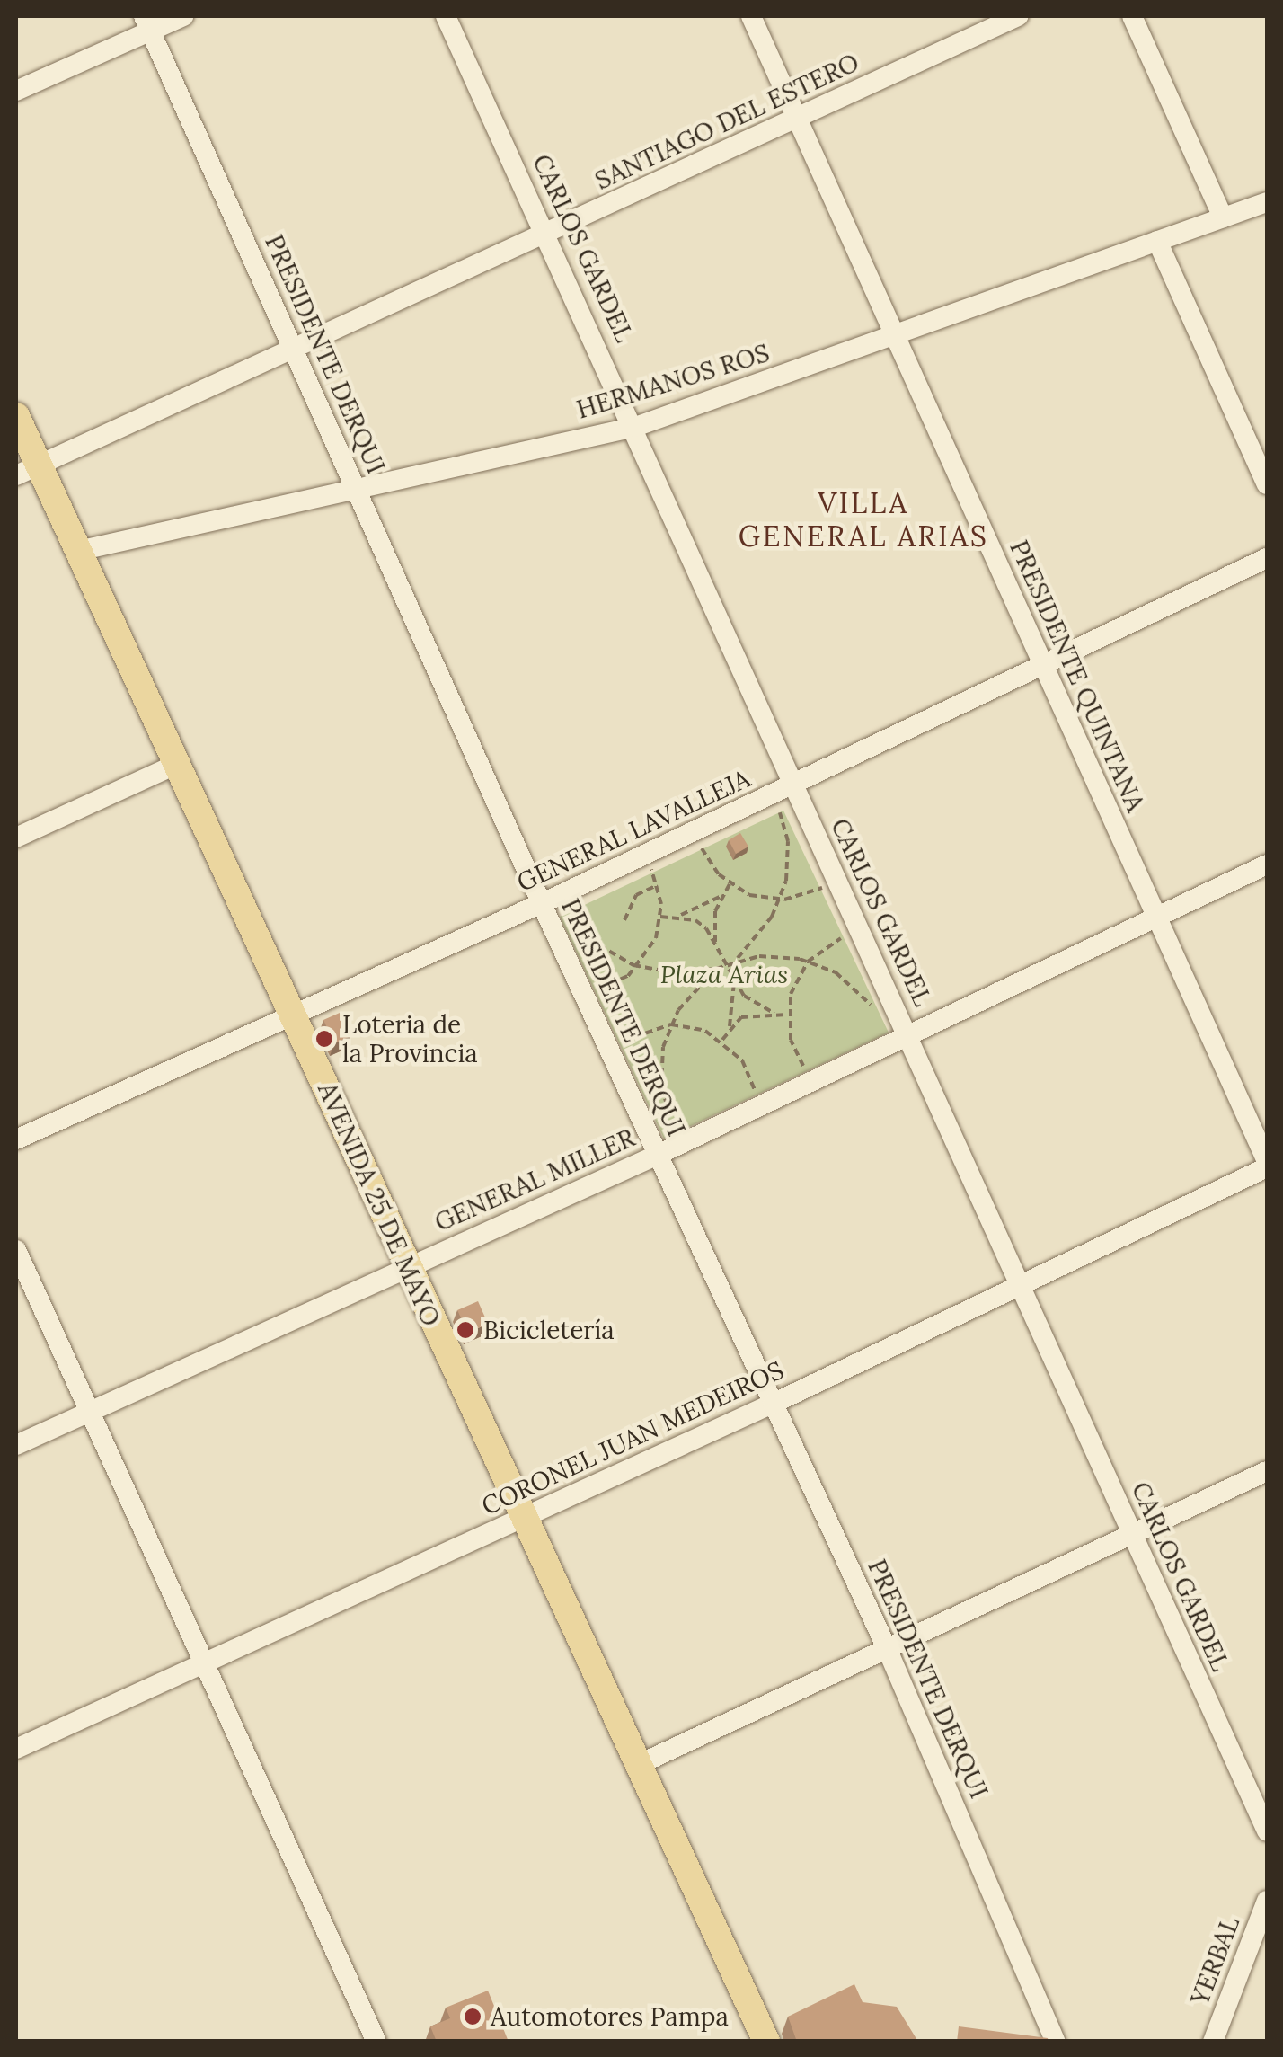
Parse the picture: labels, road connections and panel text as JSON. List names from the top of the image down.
{
  "streets": {
    "main road": ["AVENIDA 25 DE MAYO"],
    "street": [
      "SANTIAGO DEL ESTERO",
      "CARLOS GARDEL",
      "PRESIDENTE DERQUI",
      "HERMANOS ROS",
      "PRESIDENTE QUINTANA",
      "GENERAL LAVALLEJA",
      "GENERAL MILLER",
      "CORONEL JUAN MEDEIROS",
      "YERBAL"
    ]
  },
  "crossings": [
    ["SANTIAGO DEL ESTERO", "CARLOS GARDEL"],
    ["SANTIAGO DEL ESTERO", "PRESIDENTE DERQUI"],
    ["SANTIAGO DEL ESTERO", "PRESIDENTE QUINTANA"],
    ["SANTIAGO DEL ESTERO", "AVENIDA 25 DE MAYO"],
    ["CARLOS GARDEL", "HERMANOS ROS"],
    ["CARLOS GARDEL", "GENERAL LAVALLEJA"],
    ["CARLOS GARDEL", "GENERAL MILLER"],
    ["CARLOS GARDEL", "CORONEL JUAN MEDEIROS"],
    ["PRESIDENTE DERQUI", "HERMANOS ROS"],
    ["PRESIDENTE DERQUI", "GENERAL LAVALLEJA"],
    ["PRESIDENTE DERQUI", "GENERAL MILLER"],
    ["PRESIDENTE DERQUI", "CORONEL JUAN MEDEIROS"],
    ["HERMANOS ROS", "PRESIDENTE QUINTANA"],
    ["HERMANOS ROS", "AVENIDA 25 DE MAYO"],
    ["PRESIDENTE QUINTANA", "GENERAL LAVALLEJA"],
    ["PRESIDENTE QUINTANA", "GENERAL MILLER"],
    ["GENERAL LAVALLEJA", "AVENIDA 25 DE MAYO"],
    ["GENERAL MILLER", "AVENIDA 25 DE MAYO"],
    ["AVENIDA 25 DE MAYO", "CORONEL JUAN MEDEIROS"]
  ],
  "districts": ["VILLA GENERAL ARIAS"],
  "parks": ["Plaza Arias"],
  "places": ["Loteria de la Provincia", "Bicicletería", "Automotores Pampa"]
}
